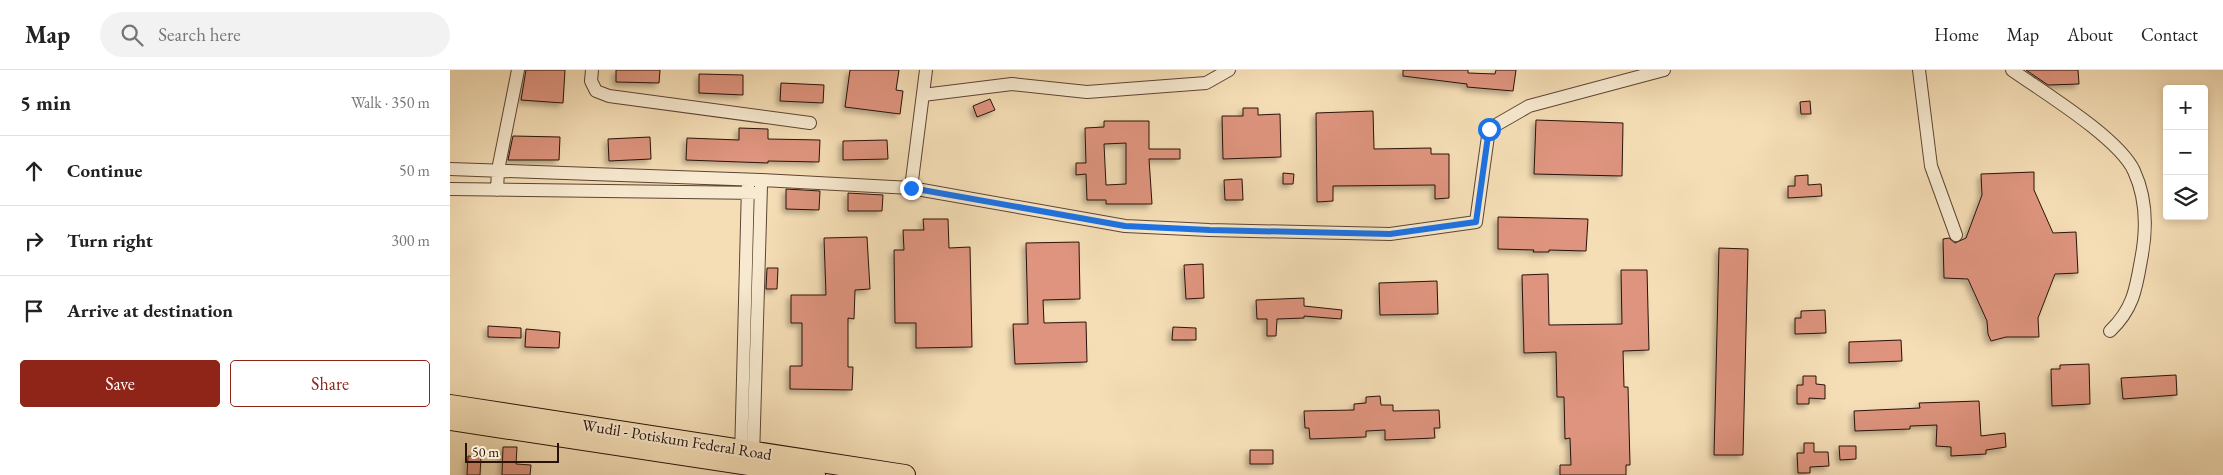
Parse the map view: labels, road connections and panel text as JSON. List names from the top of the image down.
{
  "streets": {
    "main road": ["Wudil - Potiskum Federal Road"]
  },
  "scale_bar": "50 m",
  "page": {
    "header": "Map",
    "search": "Search here",
    "nav": [
      "Home",
      "Map",
      "About",
      "Contact"
    ],
    "heading": ["5 min", "Walk · 350 m"],
    "map_buttons": ["+", "−"],
    "list": [
      ["Continue", "50 m"],
      ["Turn right", "300 m"],
      "Arrive at destination"
    ],
    "buttons": ["Save", "Share"],
    "scale": "50 m"
  }
}
